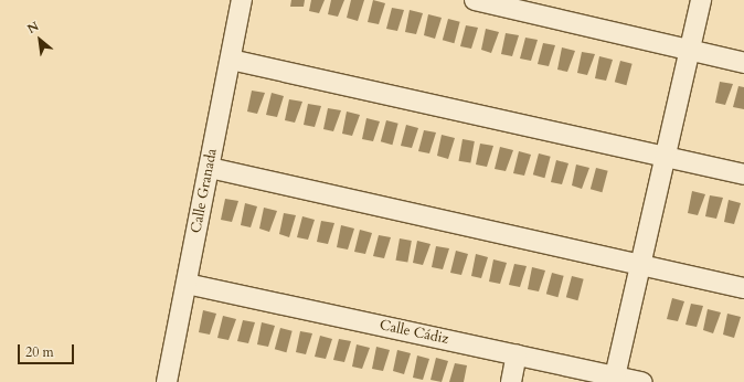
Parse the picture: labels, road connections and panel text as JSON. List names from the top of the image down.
{
  "streets": {
    "street": ["Calle Granada", "Calle Cádiz"]
  },
  "crossings": [
    ["Calle Granada", "Calle Cádiz"]
  ],
  "scale_bar": "20 m",
  "north": "top left"
}
